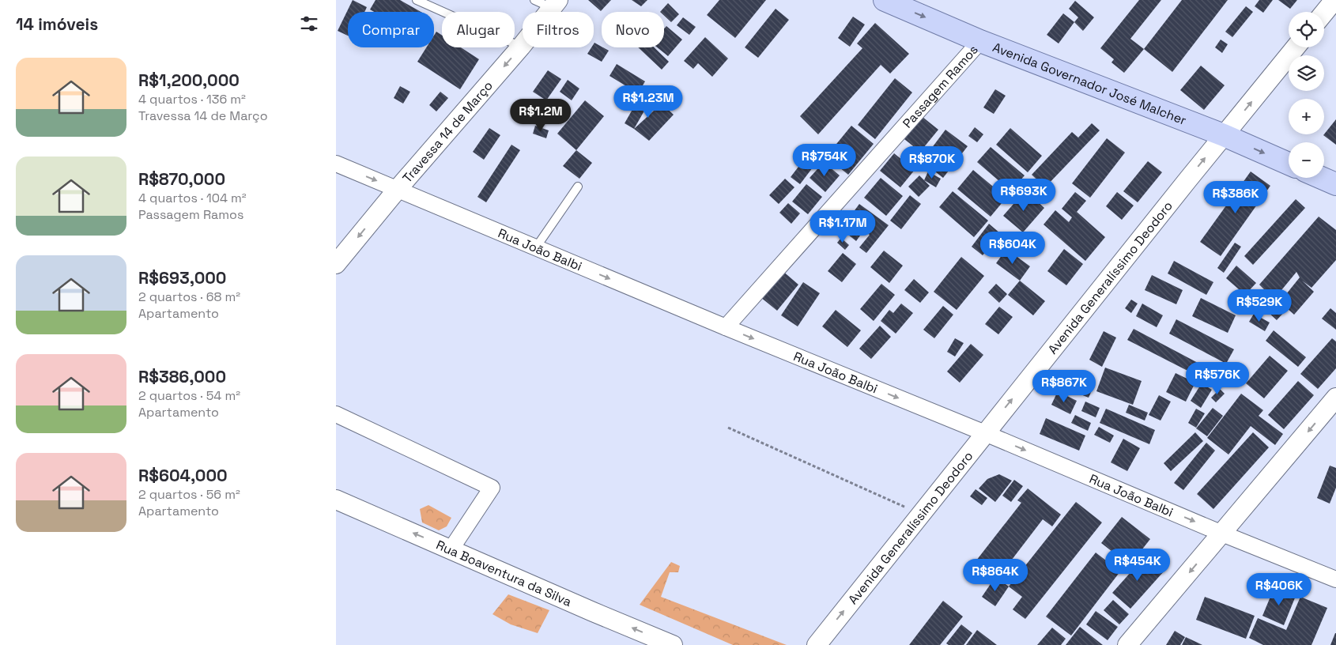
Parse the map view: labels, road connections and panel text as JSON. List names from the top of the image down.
{
  "streets": {
    "main road": ["Avenida Governador José Malcher"],
    "street": [
      "Passagem Ramos",
      "Travessa 14 de Março",
      "Rua João Balbi",
      "Avenida Generalíssimo Deodoro",
      "Rua Boaventura da Silva"
    ]
  },
  "crossings": [
    ["Avenida Governador José Malcher", "Passagem Ramos"],
    ["Avenida Governador José Malcher", "Avenida Generalíssimo Deodoro"],
    ["Passagem Ramos", "Rua João Balbi"],
    ["Travessa 14 de Março", "Rua João Balbi"],
    ["Rua João Balbi", "Avenida Generalíssimo Deodoro"]
  ],
  "one_way": [
    "Avenida Governador José Malcher",
    "Travessa 14 de Março",
    "Rua João Balbi",
    "Avenida Generalíssimo Deodoro",
    "Rua Boaventura da Silva"
  ],
  "page": {
    "heading": "14 imóveis",
    "map_buttons": ["+", "−"],
    "chip": [
      "Comprar",
      "Alugar",
      "Filtros",
      "Novo"
    ],
    "list": [
      {
        "name": "R$1,200,000",
        "note": "4 quartos · 136 m² · Travessa 14 de Março"
      },
      {
        "name": "R$870,000",
        "note": "4 quartos · 104 m² · Passagem Ramos"
      },
      {
        "name": "R$693,000",
        "note": "2 quartos · 68 m² · Apartamento"
      },
      {
        "name": "R$386,000",
        "note": "2 quartos · 54 m² · Apartamento"
      },
      {
        "name": "R$604,000",
        "note": "2 quartos · 56 m² · Apartamento"
      }
    ],
    "price": [
      "R$1.23M",
      "R$1.2M",
      "R$754K",
      "R$870K",
      "R$693K",
      "R$386K",
      "R$1.17M",
      "R$604K",
      "R$529K",
      "R$576K",
      "R$867K",
      "R$454K",
      "R$864K",
      "R$406K"
    ]
  }
}
